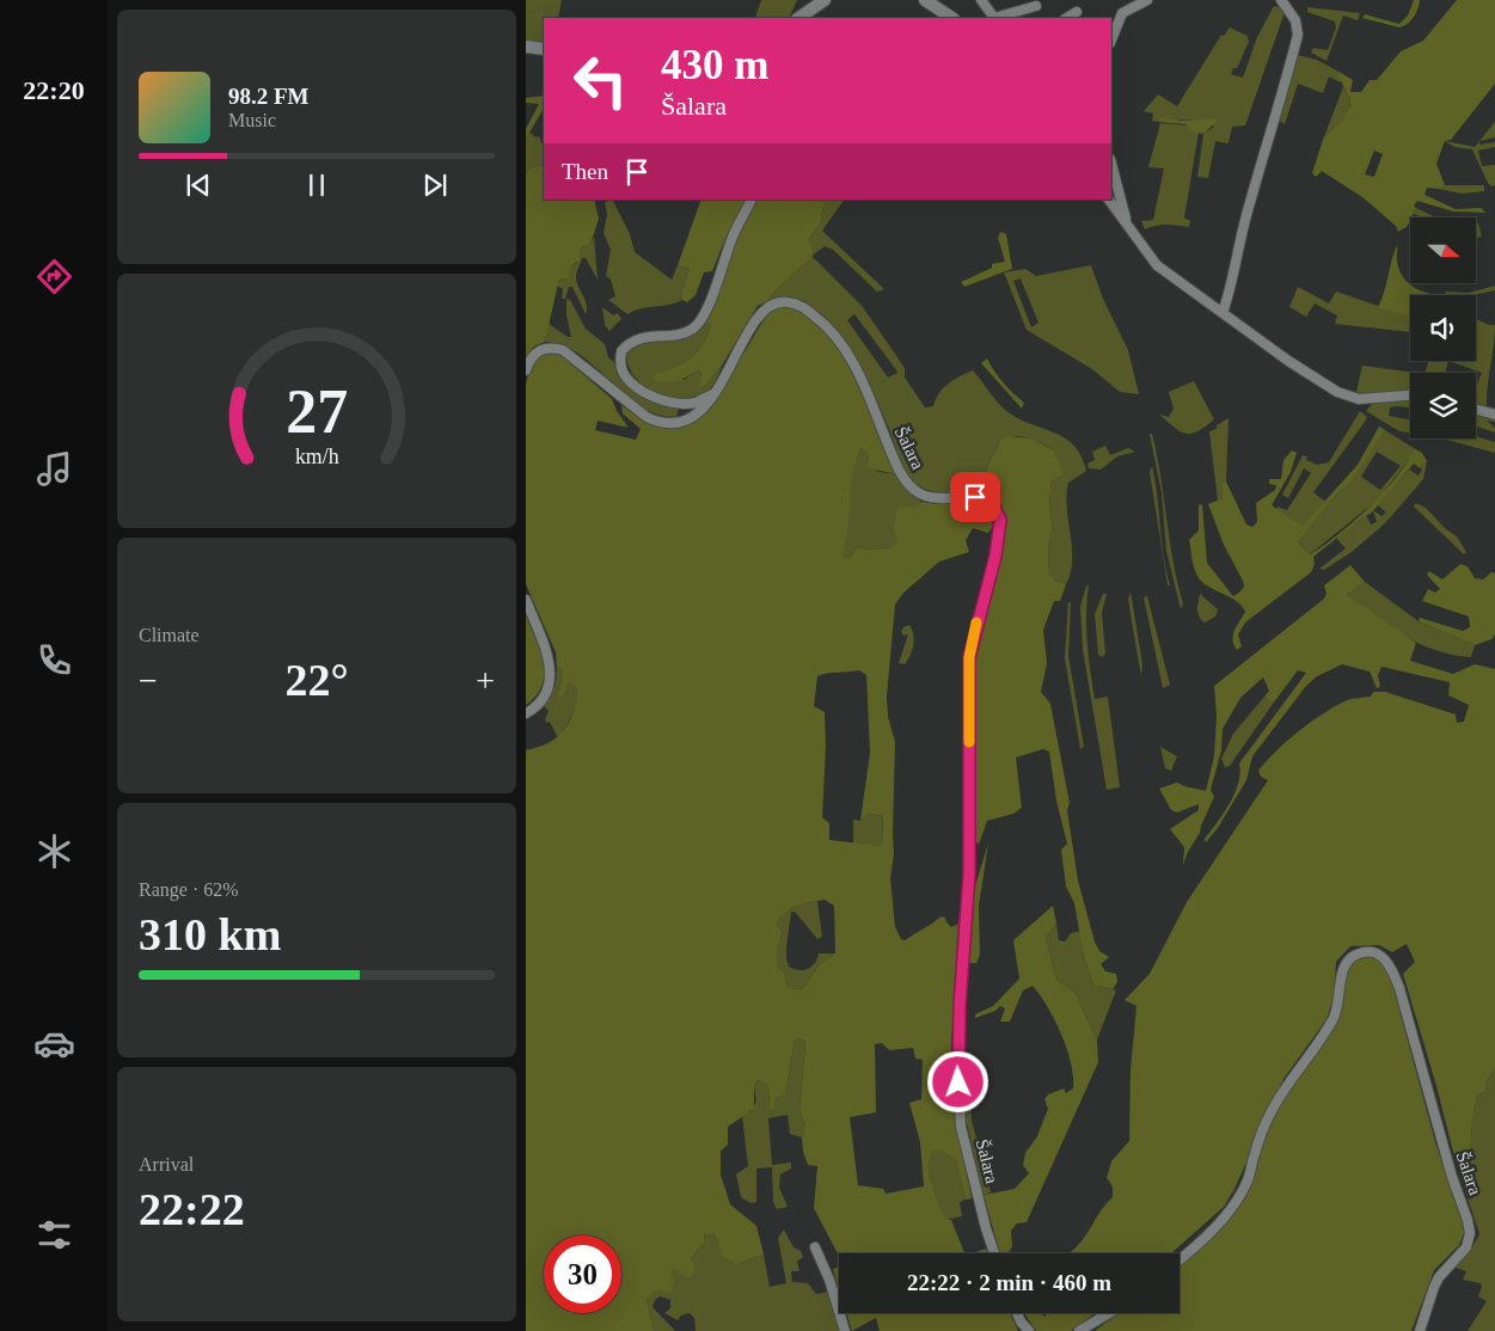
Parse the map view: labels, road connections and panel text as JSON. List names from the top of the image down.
{
  "streets": {
    "street": ["Šalara"]
  },
  "north": "right",
  "page": {
    "tabs": "22:20",
    "turn": ["430 m", "Šalara"],
    "song": ["98.2 FM", "Music"],
    "then": "Then",
    "tile": [
      "Climate",
      ["Range · 62%", "310 km"],
      ["Arrival", "22:22"]
    ],
    "heat": ["−", "22°", "+"],
    "limit": "30",
    "trip": "22:22 · 2 min · 460 m",
    "gauge": ["27", "km/h"]
  }
}
